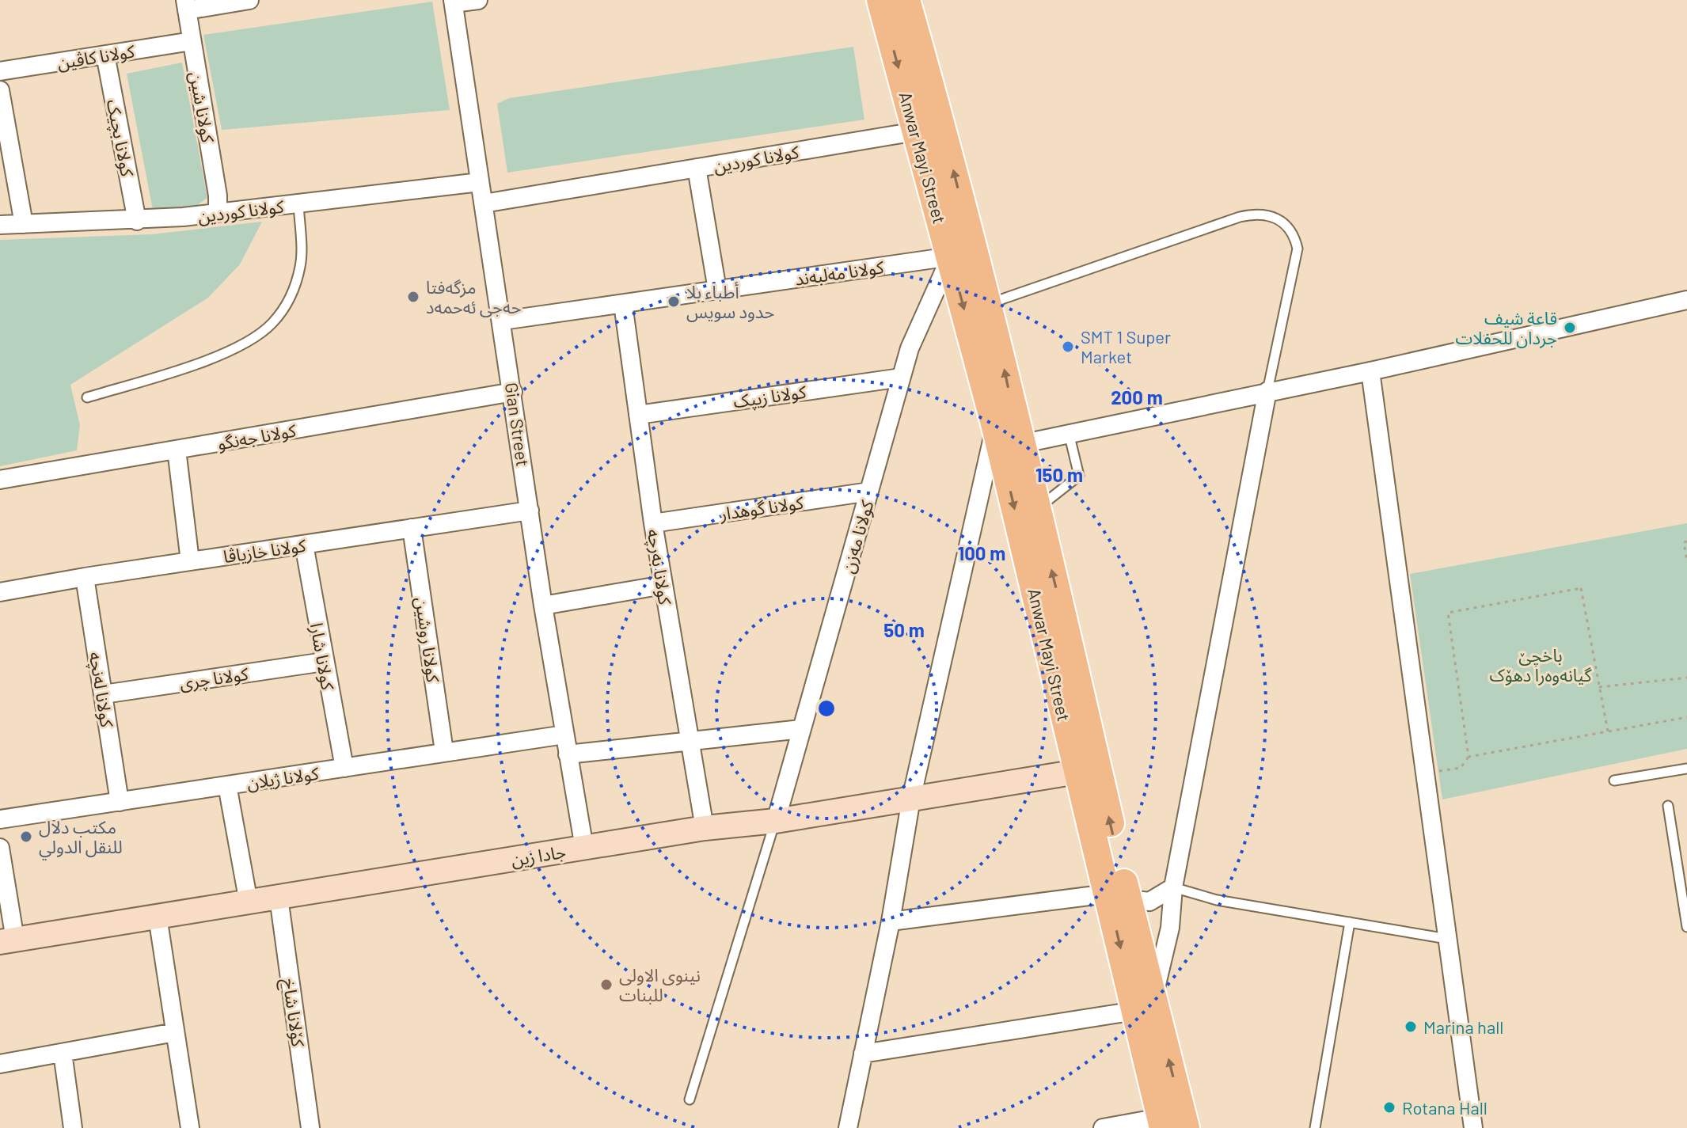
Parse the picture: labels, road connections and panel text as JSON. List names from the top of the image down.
{
  "streets": {
    "main road": ["Anwar Mayi Street"],
    "street": [
      "کولانا کاڤین",
      "کولانا شین",
      "کولانا بچیک",
      "کولانا کوردین",
      "کولانا مەلبەند",
      "کولانا زیپک",
      "Gian Street",
      "کولانا جەنگو",
      "کولانا گوهدار",
      "کولانا مەزن",
      "کولانا خازیاڤا",
      "کولانا بەرچە",
      "کولانا روشین",
      "کولانا شارا",
      "کولانا چری",
      "کولانا لەنچە",
      "کولانا ژیلان",
      "جادا زین",
      "کۆلانا شاخ"
    ]
  },
  "crossings": [
    ["کولانا کاڤین", "کولانا شین"],
    ["کولانا کاڤین", "کولانا بچیک"],
    ["کولانا شین", "کولانا کوردین"],
    ["کولانا بچیک", "کولانا کوردین"],
    ["Anwar Mayi Street", "کولانا کوردین"],
    ["Anwar Mayi Street", "کولانا مەلبەند"],
    ["Anwar Mayi Street", "کولانا مەزن"],
    ["Anwar Mayi Street", "جادا زین"],
    ["کولانا کوردین", "Gian Street"],
    ["کولانا مەلبەند", "Gian Street"],
    ["کولانا مەلبەند", "کولانا مەزن"],
    ["کولانا مەلبەند", "کولانا بەرچە"],
    ["کولانا زیپک", "کولانا مەزن"],
    ["کولانا زیپک", "کولانا بەرچە"],
    ["Gian Street", "کولانا جەنگو"],
    ["Gian Street", "کولانا خازیاڤا"],
    ["Gian Street", "کولانا ژیلان"],
    ["Gian Street", "جادا زین"],
    ["کولانا گوهدار", "کولانا مەزن"],
    ["کولانا گوهدار", "کولانا بەرچە"],
    ["کولانا مەزن", "جادا زین"],
    ["کولانا خازیاڤا", "کولانا روشین"],
    ["کولانا خازیاڤا", "کولانا شارا"],
    ["کولانا خازیاڤا", "کولانا لەنچە"],
    ["کولانا بەرچە", "جادا زین"],
    ["کولانا روشین", "کولانا ژیلان"],
    ["کولانا شارا", "کولانا چری"],
    ["کولانا شارا", "کولانا ژیلان"],
    ["کولانا چری", "کولانا لەنچە"],
    ["کولانا لەنچە", "کولانا ژیلان"],
    ["جادا زین", "کۆلانا شاخ"]
  ],
  "parks": ["باخچێ گیانه‌وه‌را دهۆک"],
  "places": [
    "مزگەفتا حەجی ئەحمەد",
    "أطباء بلا حدود سويس",
    "قاعة شيف جردان للحفلات",
    "SMT 1 Super Market",
    "مكتب دلال للنقل الدولي",
    "نينوى الاولى للبنات",
    "Marina hall",
    "Rotana Hall"
  ],
  "rings": [
    "200 m",
    "150 m",
    "100 m",
    "50 m"
  ]
}
